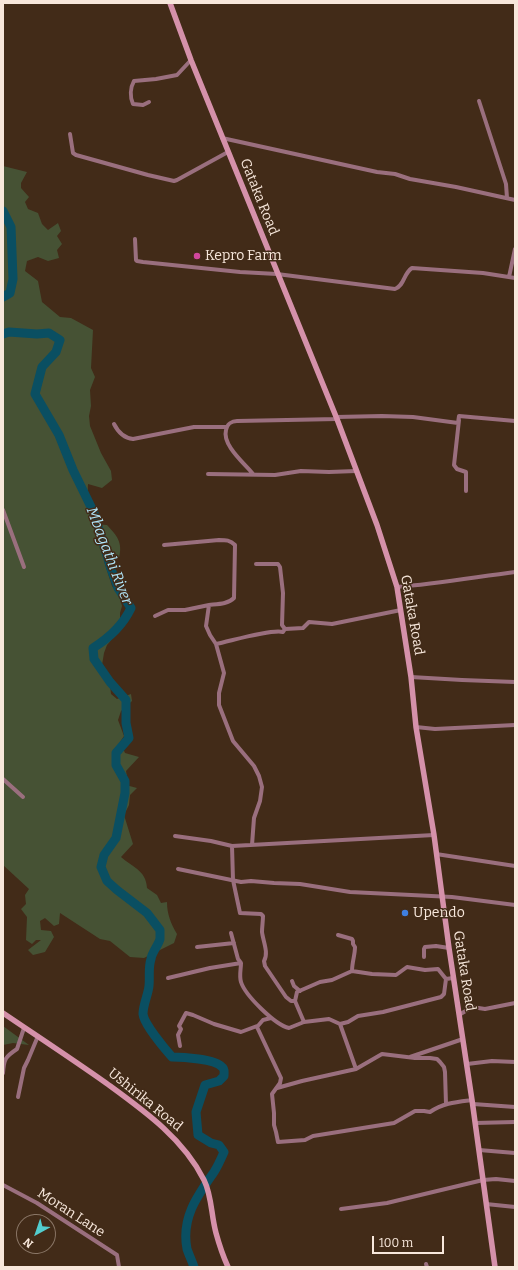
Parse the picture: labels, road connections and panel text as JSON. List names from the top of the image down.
{
  "streets": {
    "street": ["Gataka Road", "Ushirika Road", "Moran Lane"]
  },
  "water": ["Mbagathi River"],
  "places": ["Kepro Farm", "Upendo"],
  "scale_bar": "100 m",
  "north": "bottom left"
}
